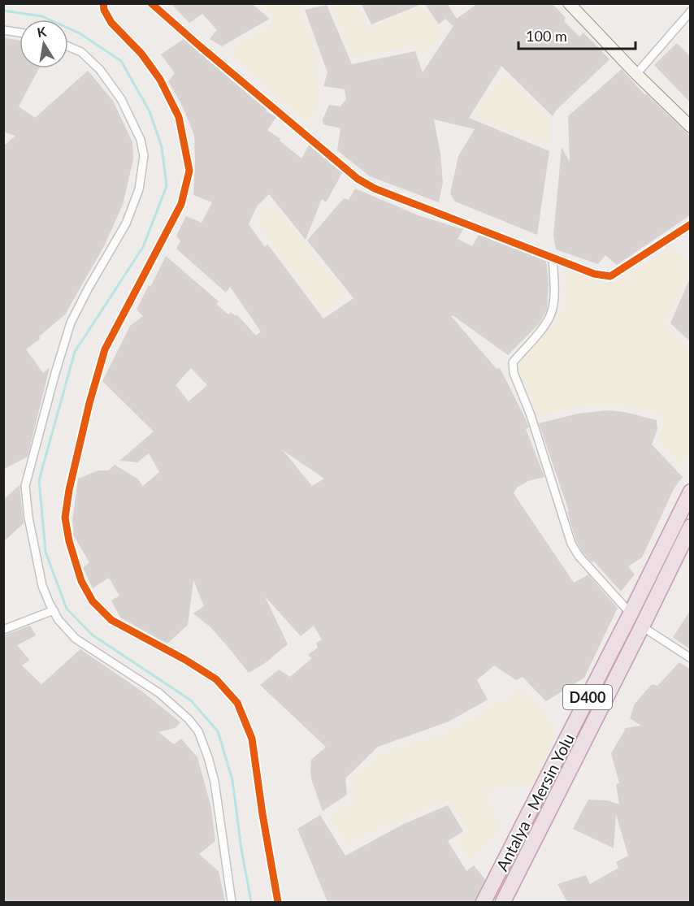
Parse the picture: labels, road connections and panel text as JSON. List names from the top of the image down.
{
  "streets": {
    "highway": ["D400", "Antalya - Mersin Yolu"]
  },
  "scale_bar": "100 m",
  "north": "top"
}
